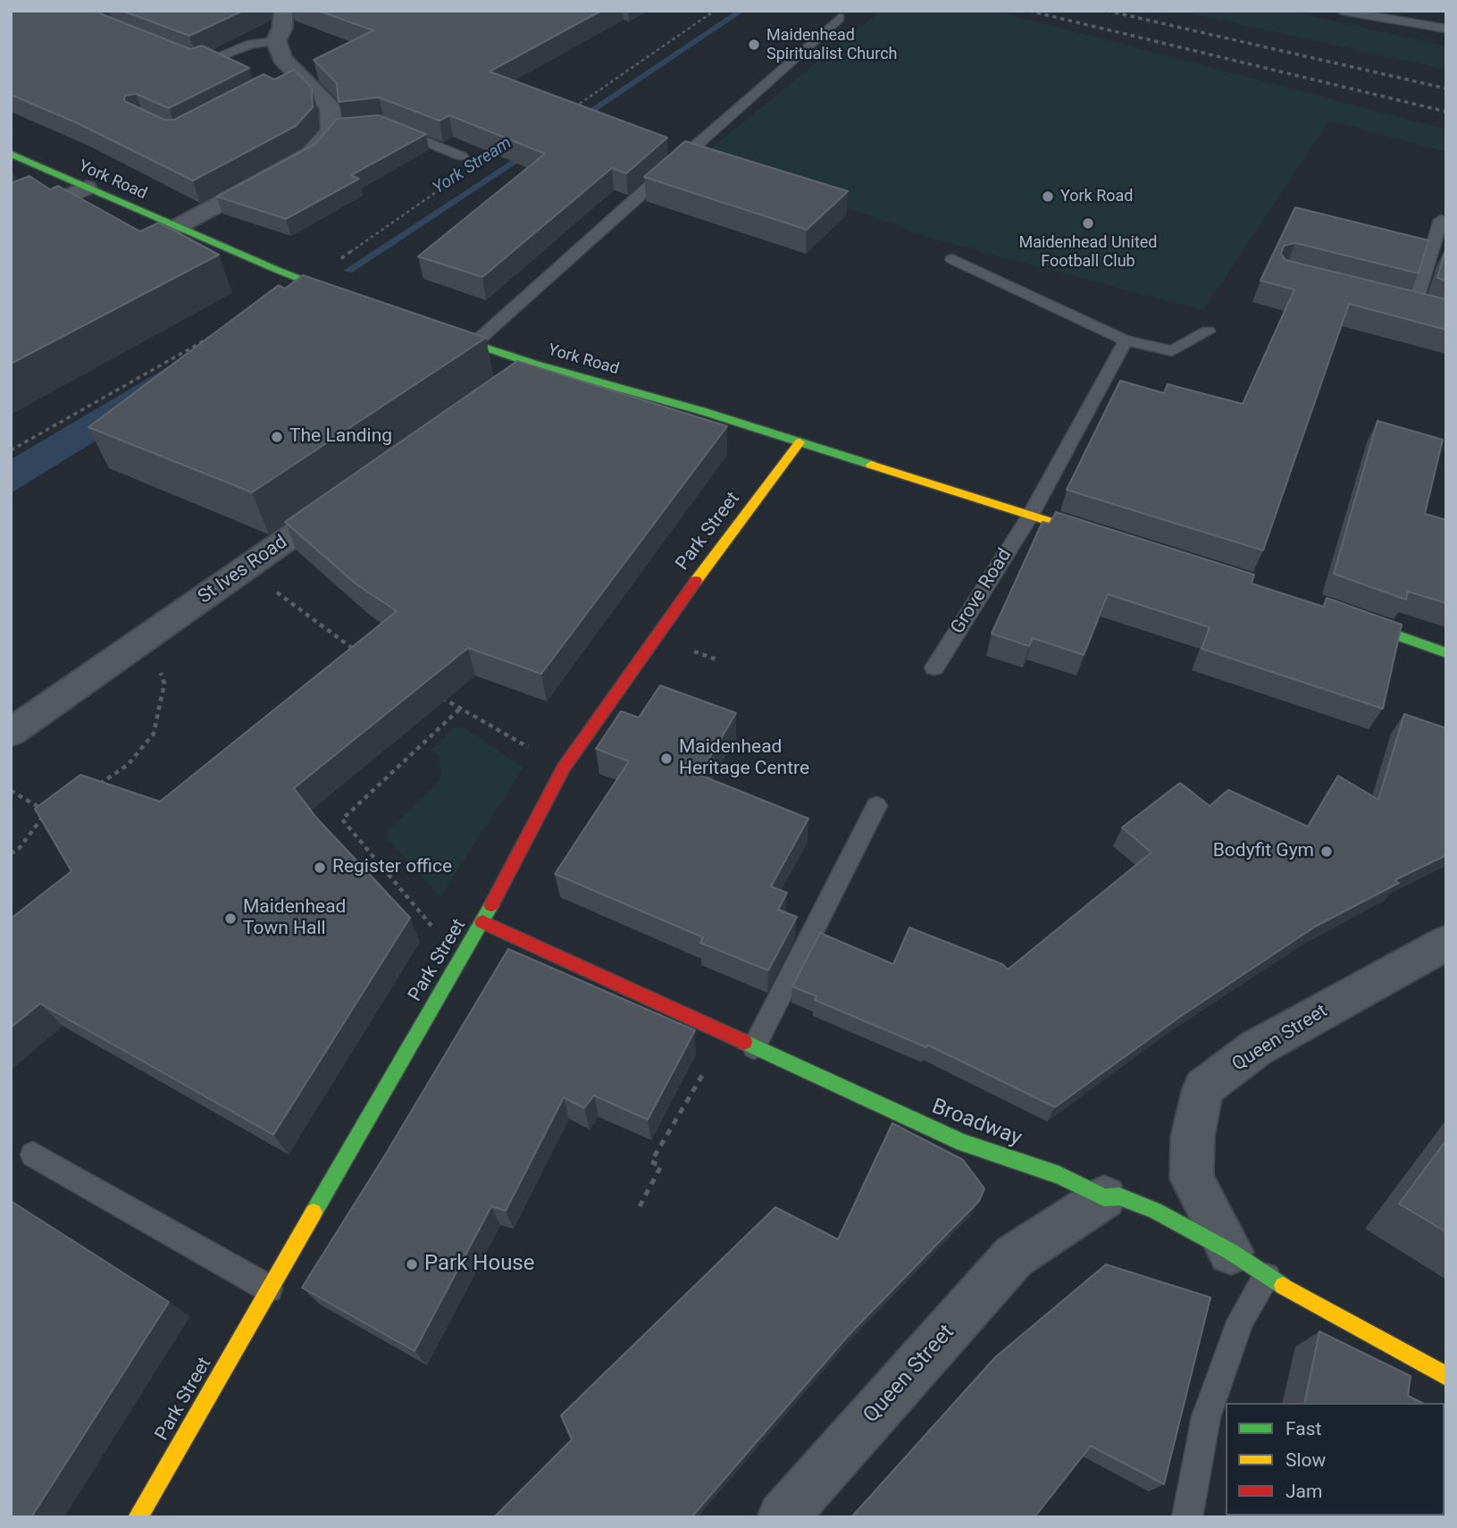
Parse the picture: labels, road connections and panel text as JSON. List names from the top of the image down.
{
  "streets": {
    "street": [
      "York Road",
      "Park Street",
      "St Ives Road",
      "Queen Street",
      "Broadway"
    ],
    "lane": ["Grove Road"]
  },
  "crossings": [
    ["York Road", "Park Street"],
    ["York Road", "Grove Road"],
    ["Park Street", "Broadway"],
    ["Queen Street", "Broadway"]
  ],
  "water": ["York Stream"],
  "places": [
    "Maidenhead Spiritualist Church",
    "York Road",
    "Maidenhead United Football Club",
    "The Landing",
    "Maidenhead Heritage Centre",
    "Bodyfit Gym",
    "Register office",
    "Maidenhead Town Hall",
    "Park House"
  ],
  "legend": ["Fast", "Slow", "Jam"]
}
